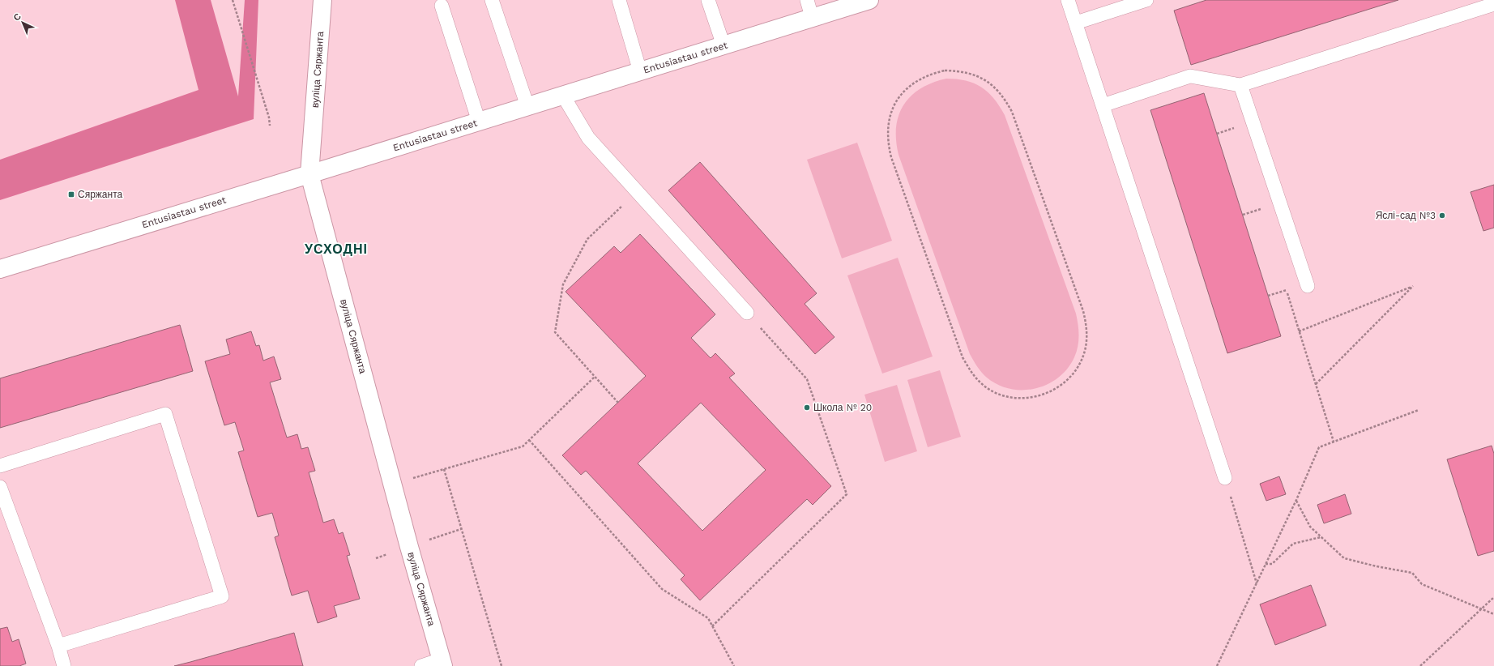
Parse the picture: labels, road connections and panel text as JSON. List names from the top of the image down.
{
  "streets": {
    "main road": ["Entusiastau street", "вуліца Сяржанта"]
  },
  "crossings": [
    ["Entusiastau street", "вуліца Сяржанта"]
  ],
  "districts": ["УСХОДНІ"],
  "places": {
    "transit": ["Сяржанта"],
    "other": ["Яслі-сад №3", "Школа № 20"]
  },
  "north": "top left"
}
